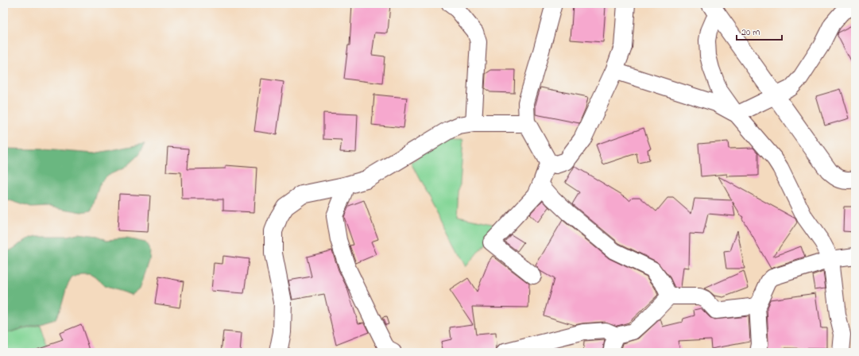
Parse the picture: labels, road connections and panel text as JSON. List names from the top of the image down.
{
  "scale_bar": "20 m"
}
